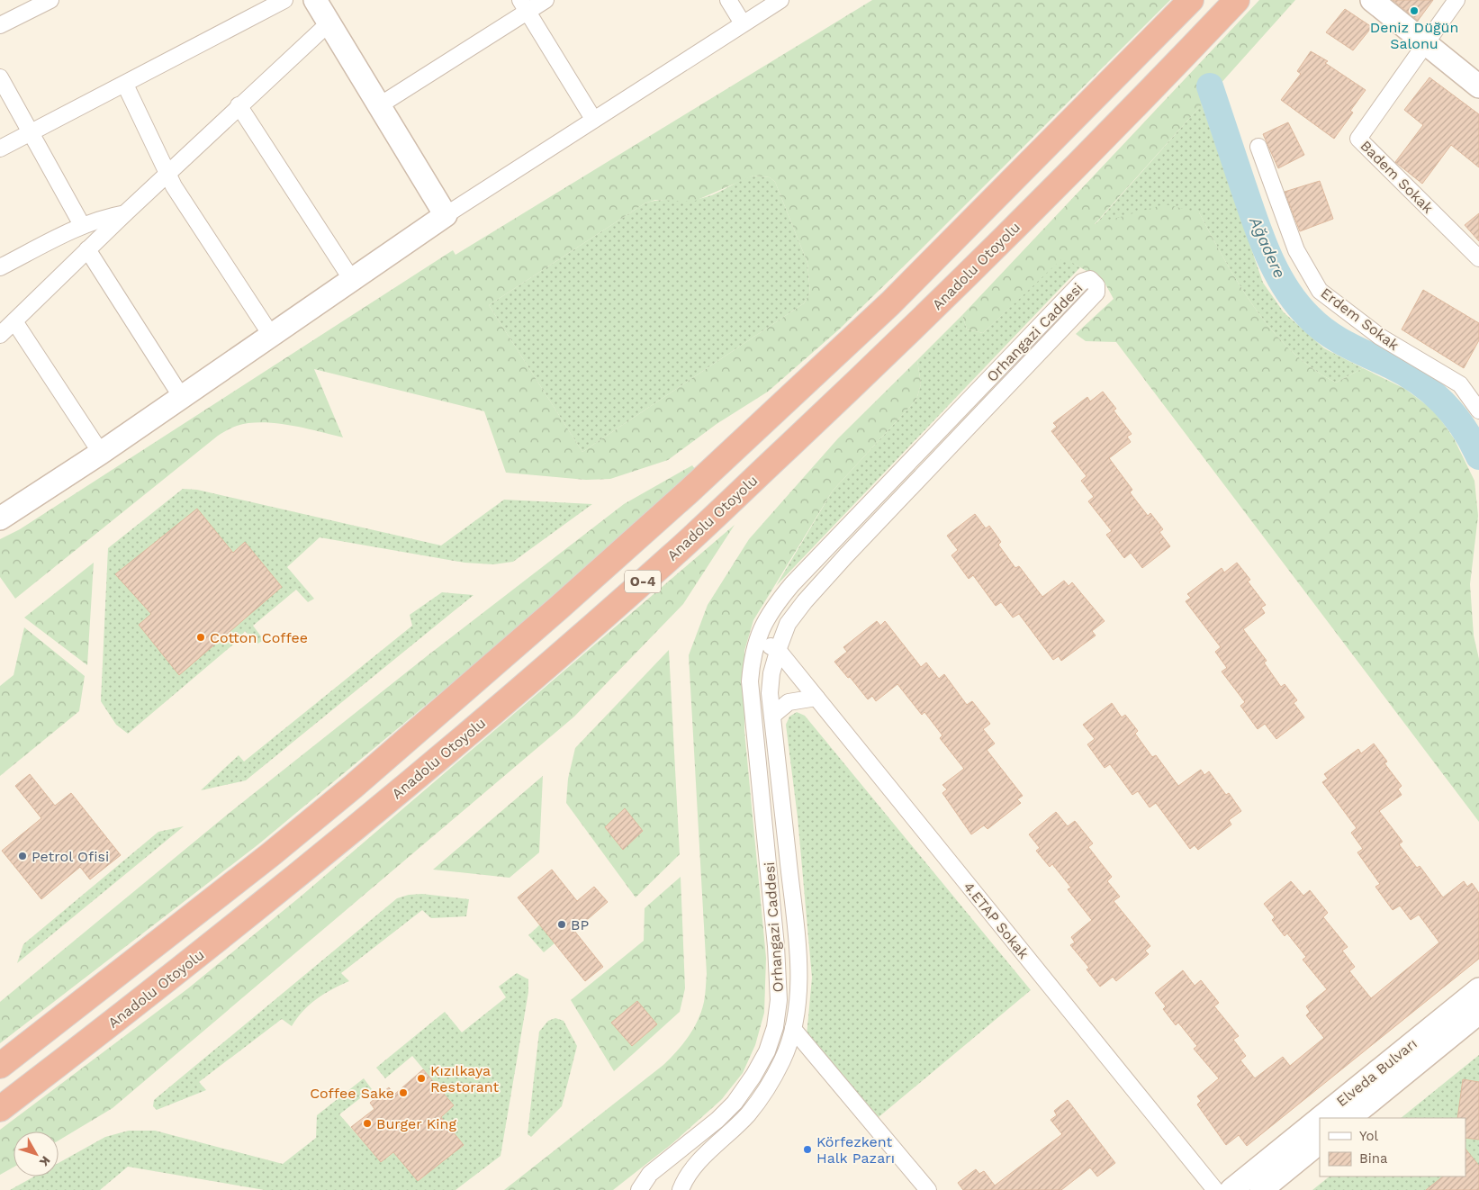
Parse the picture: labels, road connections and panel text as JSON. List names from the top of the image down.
{
  "streets": {
    "highway": ["Anadolu Otoyolu", "O-4"],
    "street": [
      "Badem Sokak",
      "Erdem Sokak",
      "Orhangazi Caddesi",
      "4.ETAP Sokak",
      "Elveda Bulvarı"
    ]
  },
  "crossings": [
    ["Orhangazi Caddesi", "4.ETAP Sokak"]
  ],
  "water": ["Ağadere"],
  "places": [
    "Deniz Düğün Salonu",
    "Cotton Coffee",
    "Petrol Ofisi",
    "BP",
    "Kızılkaya Restorant",
    "Coffee Sake",
    "Burger King",
    "Körfezkent Halk Pazarı"
  ],
  "legend": ["Yol", "Bina"],
  "north": "bottom right"
}
